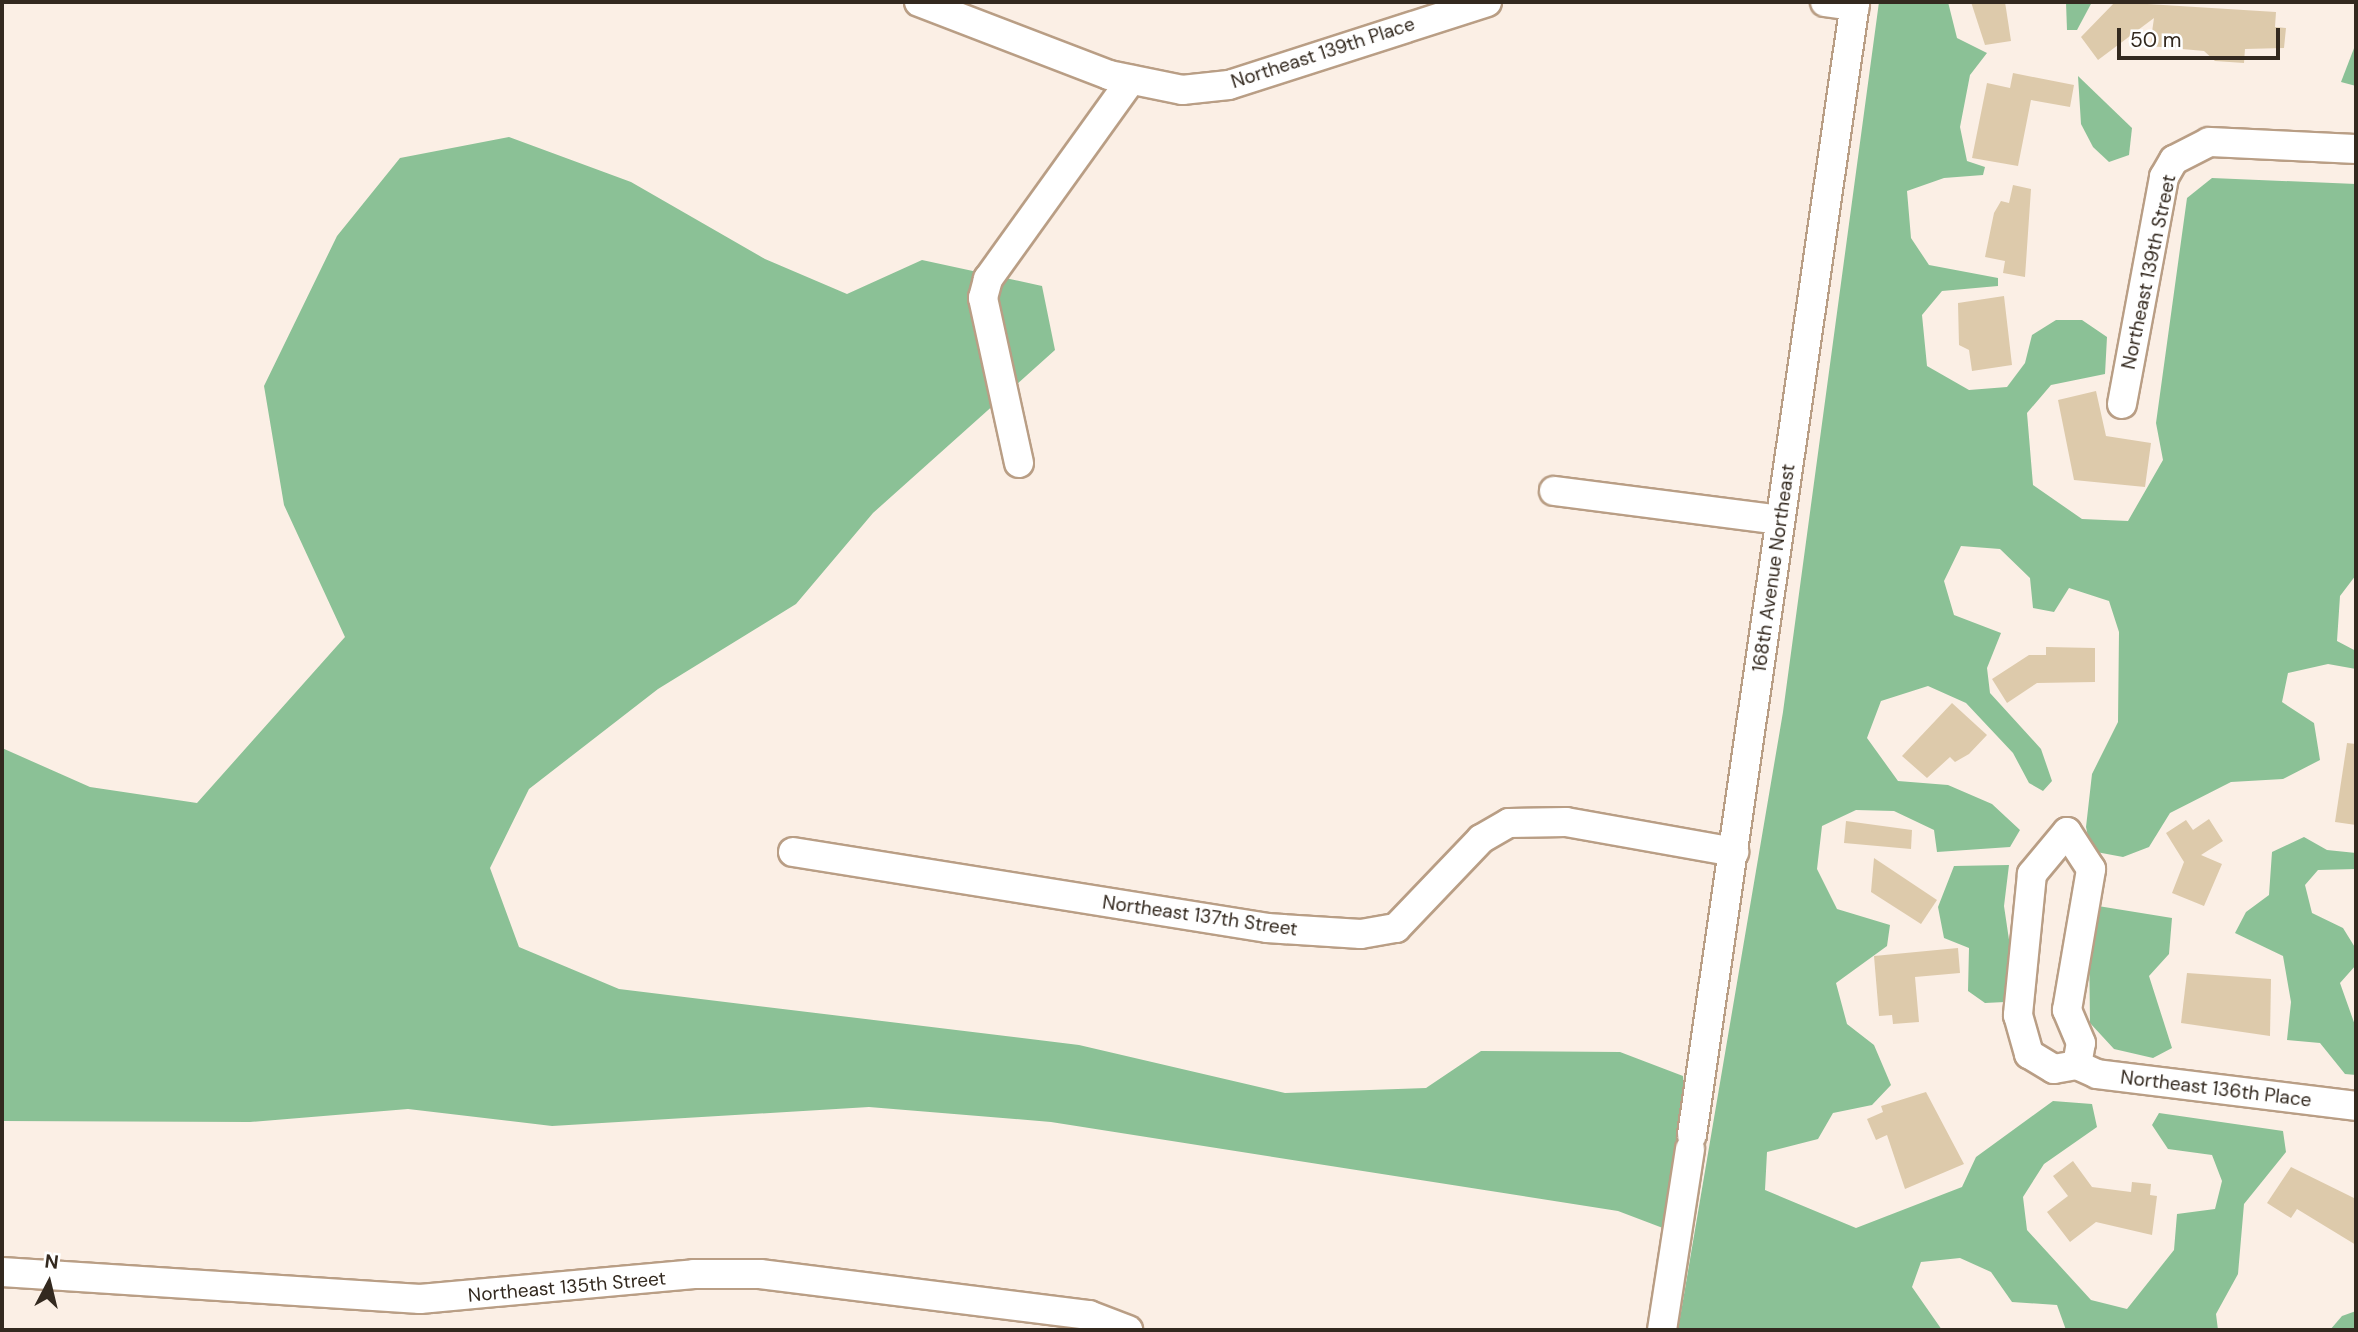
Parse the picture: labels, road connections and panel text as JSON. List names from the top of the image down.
{
  "streets": {
    "street": [
      "Northeast 139th Place",
      "Northeast 139th Street",
      "168th Avenue Northeast",
      "Northeast 137th Street",
      "Northeast 136th Place",
      "Northeast 135th Street"
    ]
  },
  "crossings": [
    ["168th Avenue Northeast", "Northeast 137th Street"]
  ],
  "scale_bar": "50 m",
  "north": "top"
}
